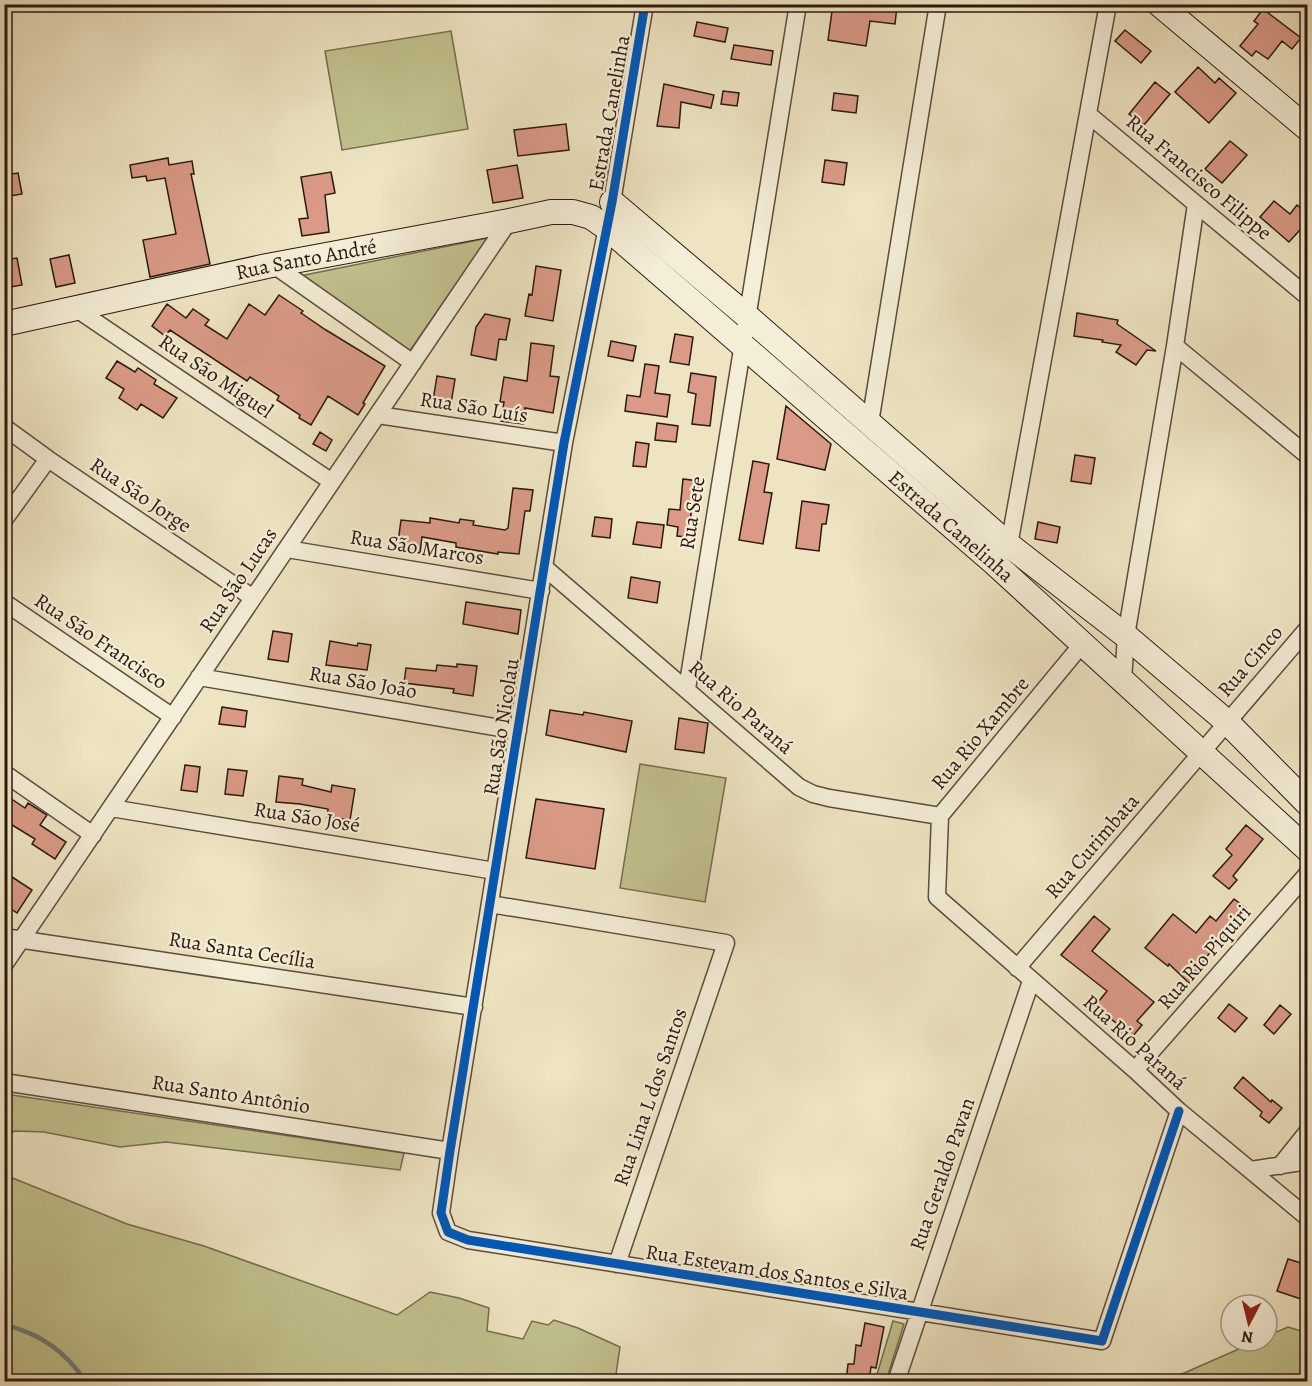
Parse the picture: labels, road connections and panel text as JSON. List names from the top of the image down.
{
  "streets": {
    "street": [
      "Estrada Canelinha",
      "Rua Francisco Filippe",
      "Rua Santo André",
      "Rua São Miguel",
      "Rua São Luís",
      "Rua São Jorge",
      "Rua Sete",
      "Rua São Marcos",
      "Rua São Lucas",
      "Rua São Francisco",
      "Rua Cinco",
      "Rua São João",
      "Rua Rio Paraná",
      "Rua São Nicolau",
      "Rua Rio Xambre",
      "Rua São José",
      "Rua Curimbata",
      "Rua Santa Cecília",
      "Rua Rio Piquiri",
      "Rua Santo Antônio",
      "Rua Lina L dos Santos",
      "Rua Geraldo Pavan",
      "Rua Estevam dos Santos e Silva"
    ]
  },
  "crossings": [
    ["Estrada Canelinha", "Rua Santo André"],
    ["Estrada Canelinha", "Rua Sete"],
    ["Estrada Canelinha", "Rua Cinco"],
    ["Estrada Canelinha", "Rua São Nicolau"],
    ["Estrada Canelinha", "Rua Rio Xambre"],
    ["Estrada Canelinha", "Rua Curimbata"],
    ["Rua Santo André", "Rua São Miguel"],
    ["Rua Santo André", "Rua São Lucas"],
    ["Rua Santo André", "Rua São Nicolau"],
    ["Rua São Miguel", "Rua São Lucas"],
    ["Rua São Luís", "Rua São Lucas"],
    ["Rua São Luís", "Rua São Nicolau"],
    ["Rua São Jorge", "Rua São Lucas"],
    ["Rua Sete", "Rua Rio Paraná"],
    ["Rua São Marcos", "Rua São Lucas"],
    ["Rua São Marcos", "Rua São Nicolau"],
    ["Rua São Lucas", "Rua São Francisco"],
    ["Rua São Lucas", "Rua São João"],
    ["Rua São Lucas", "Rua São José"],
    ["Rua São Lucas", "Rua Santa Cecília"],
    ["Rua Cinco", "Rua Curimbata"],
    ["Rua São João", "Rua São Nicolau"],
    ["Rua Rio Paraná", "Rua São Nicolau"],
    ["Rua Rio Paraná", "Rua Rio Xambre"],
    ["Rua Rio Paraná", "Rua Curimbata"],
    ["Rua Rio Paraná", "Rua Rio Piquiri"],
    ["Rua Rio Paraná", "Rua Geraldo Pavan"],
    ["Rua Rio Paraná", "Rua Estevam dos Santos e Silva"],
    ["Rua São Nicolau", "Rua São José"],
    ["Rua São Nicolau", "Rua Santa Cecília"],
    ["Rua São Nicolau", "Rua Santo Antônio"],
    ["Rua São Nicolau", "Rua Lina L dos Santos"],
    ["Rua São Nicolau", "Rua Estevam dos Santos e Silva"],
    ["Rua Lina L dos Santos", "Rua Estevam dos Santos e Silva"],
    ["Rua Geraldo Pavan", "Rua Estevam dos Santos e Silva"]
  ],
  "north": "bottom"
}
